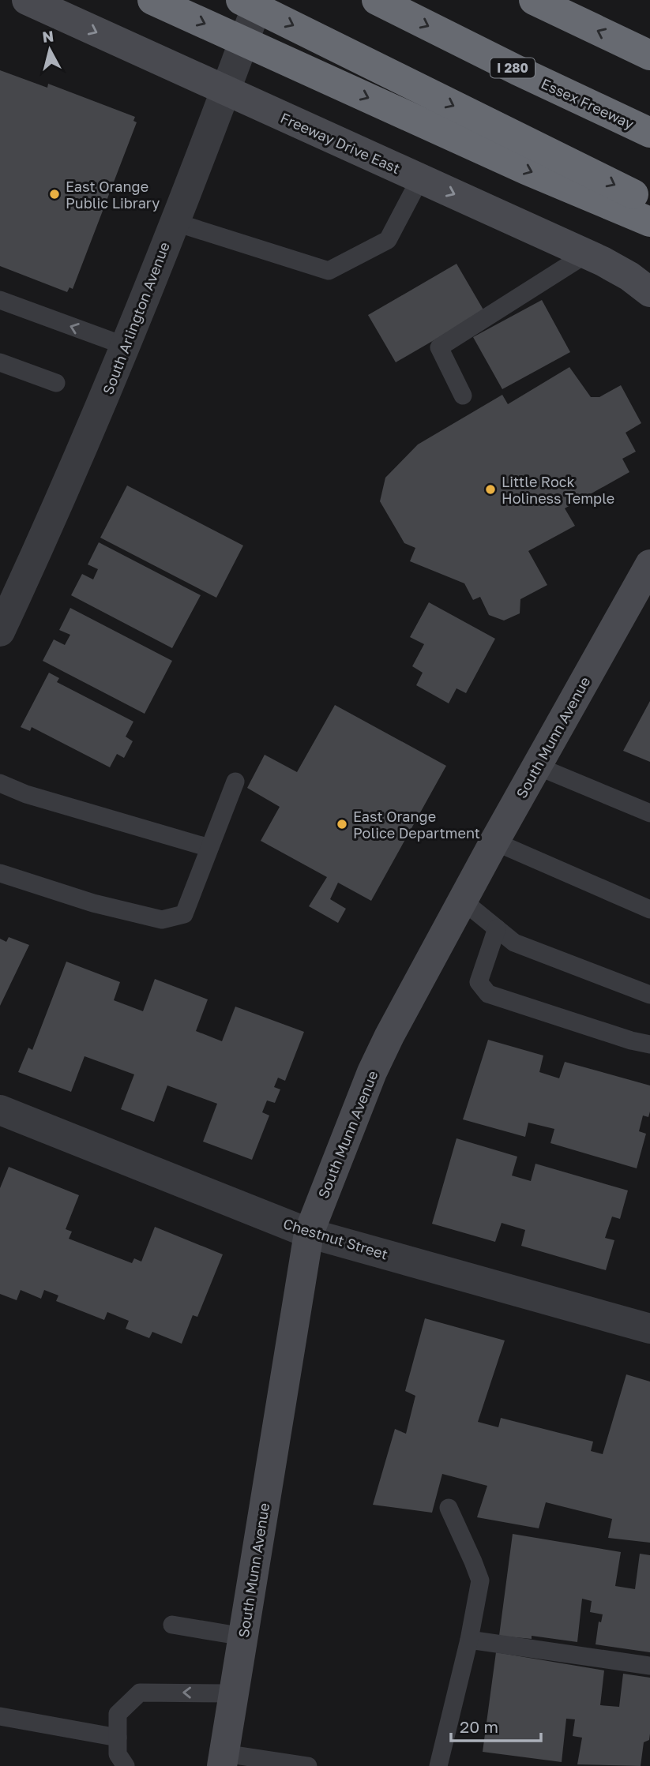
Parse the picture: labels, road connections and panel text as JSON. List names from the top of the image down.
{
  "streets": {
    "highway": ["I 280", "Essex Freeway"],
    "main road": ["Freeway Drive East", "South Munn Avenue"],
    "street": ["South Arlington Avenue", "Chestnut Street"]
  },
  "crossings": [
    ["Freeway Drive East", "South Arlington Avenue"],
    ["South Munn Avenue", "Chestnut Street"]
  ],
  "one_way": ["Freeway Drive East"],
  "places": ["East Orange Public Library", "Little Rock Holiness Temple", "East Orange Police Department"],
  "scale_bar": "20 m",
  "north": "top"
}
